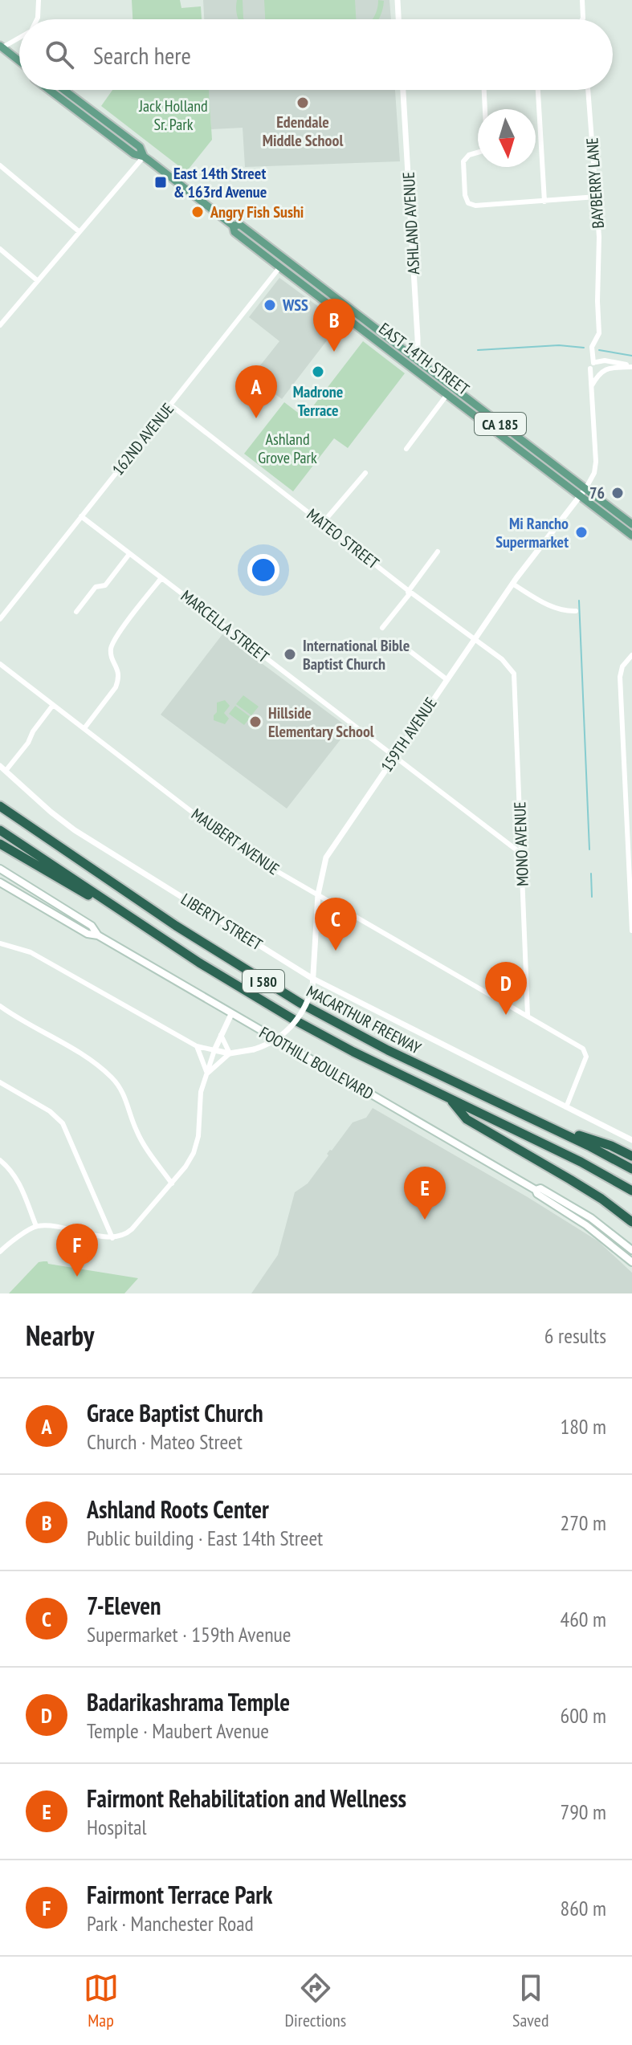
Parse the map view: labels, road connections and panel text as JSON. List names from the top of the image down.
{
  "streets": {
    "highway": ["I 580", "MACARTHUR FREEWAY"],
    "main road": ["EAST 14TH STREET", "CA 185", "FOOTHILL BOULEVARD"],
    "street": [
      "BAYBERRY LANE",
      "ASHLAND AVENUE",
      "162ND AVENUE",
      "MATEO STREET",
      "MARCELLA STREET",
      "159TH AVENUE",
      "MAUBERT AVENUE",
      "MONO AVENUE",
      "LIBERTY STREET"
    ]
  },
  "crossings": [
    ["BAYBERRY LANE", "159TH AVENUE"],
    ["ASHLAND AVENUE", "EAST 14TH STREET"],
    ["EAST 14TH STREET", "162ND AVENUE"],
    ["EAST 14TH STREET", "159TH AVENUE"],
    ["162ND AVENUE", "MATEO STREET"],
    ["162ND AVENUE", "MARCELLA STREET"],
    ["MATEO STREET", "159TH AVENUE"],
    ["MATEO STREET", "MONO AVENUE"],
    ["MARCELLA STREET", "159TH AVENUE"],
    ["MARCELLA STREET", "MONO AVENUE"],
    ["159TH AVENUE", "MAUBERT AVENUE"],
    ["159TH AVENUE", "LIBERTY STREET"],
    ["MAUBERT AVENUE", "MONO AVENUE"],
    ["MAUBERT AVENUE", "LIBERTY STREET"]
  ],
  "parks": ["Jack Holland Sr. Park", "Ashland Grove Park"],
  "places": {
    "other": [
      "Edendale Middle School",
      "Angry Fish Sushi",
      "WSS",
      "Madrone Terrace",
      "76",
      "Mi Rancho Supermarket",
      "International Bible Baptist Church",
      "Hillside Elementary School"
    ],
    "transit": ["East 14th Street & 163rd Avenue"]
  },
  "north": "bottom",
  "page": {
    "search": "Search here",
    "pins": [
      "B",
      "A",
      "C",
      "D",
      "E",
      "F"
    ],
    "heading": ["Nearby", "6 results"],
    "list": [
      {
        "mark": "A",
        "name": "Grace Baptist Church",
        "note": "Church · Mateo Street",
        "value": "180 m"
      },
      {
        "mark": "B",
        "name": "Ashland Roots Center",
        "note": "Public building · East 14th Street",
        "value": "270 m"
      },
      {
        "mark": "C",
        "name": "7-Eleven",
        "note": "Supermarket · 159th Avenue",
        "value": "460 m"
      },
      {
        "mark": "D",
        "name": "Badarikashrama Temple",
        "note": "Temple · Maubert Avenue",
        "value": "600 m"
      },
      {
        "mark": "E",
        "name": "Fairmont Rehabilitation and Wellness",
        "note": "Hospital",
        "value": "790 m"
      },
      {
        "mark": "F",
        "name": "Fairmont Terrace Park",
        "note": "Park · Manchester Road",
        "value": "860 m"
      }
    ],
    "nav": ["Map", "Directions", "Saved"]
  }
}
